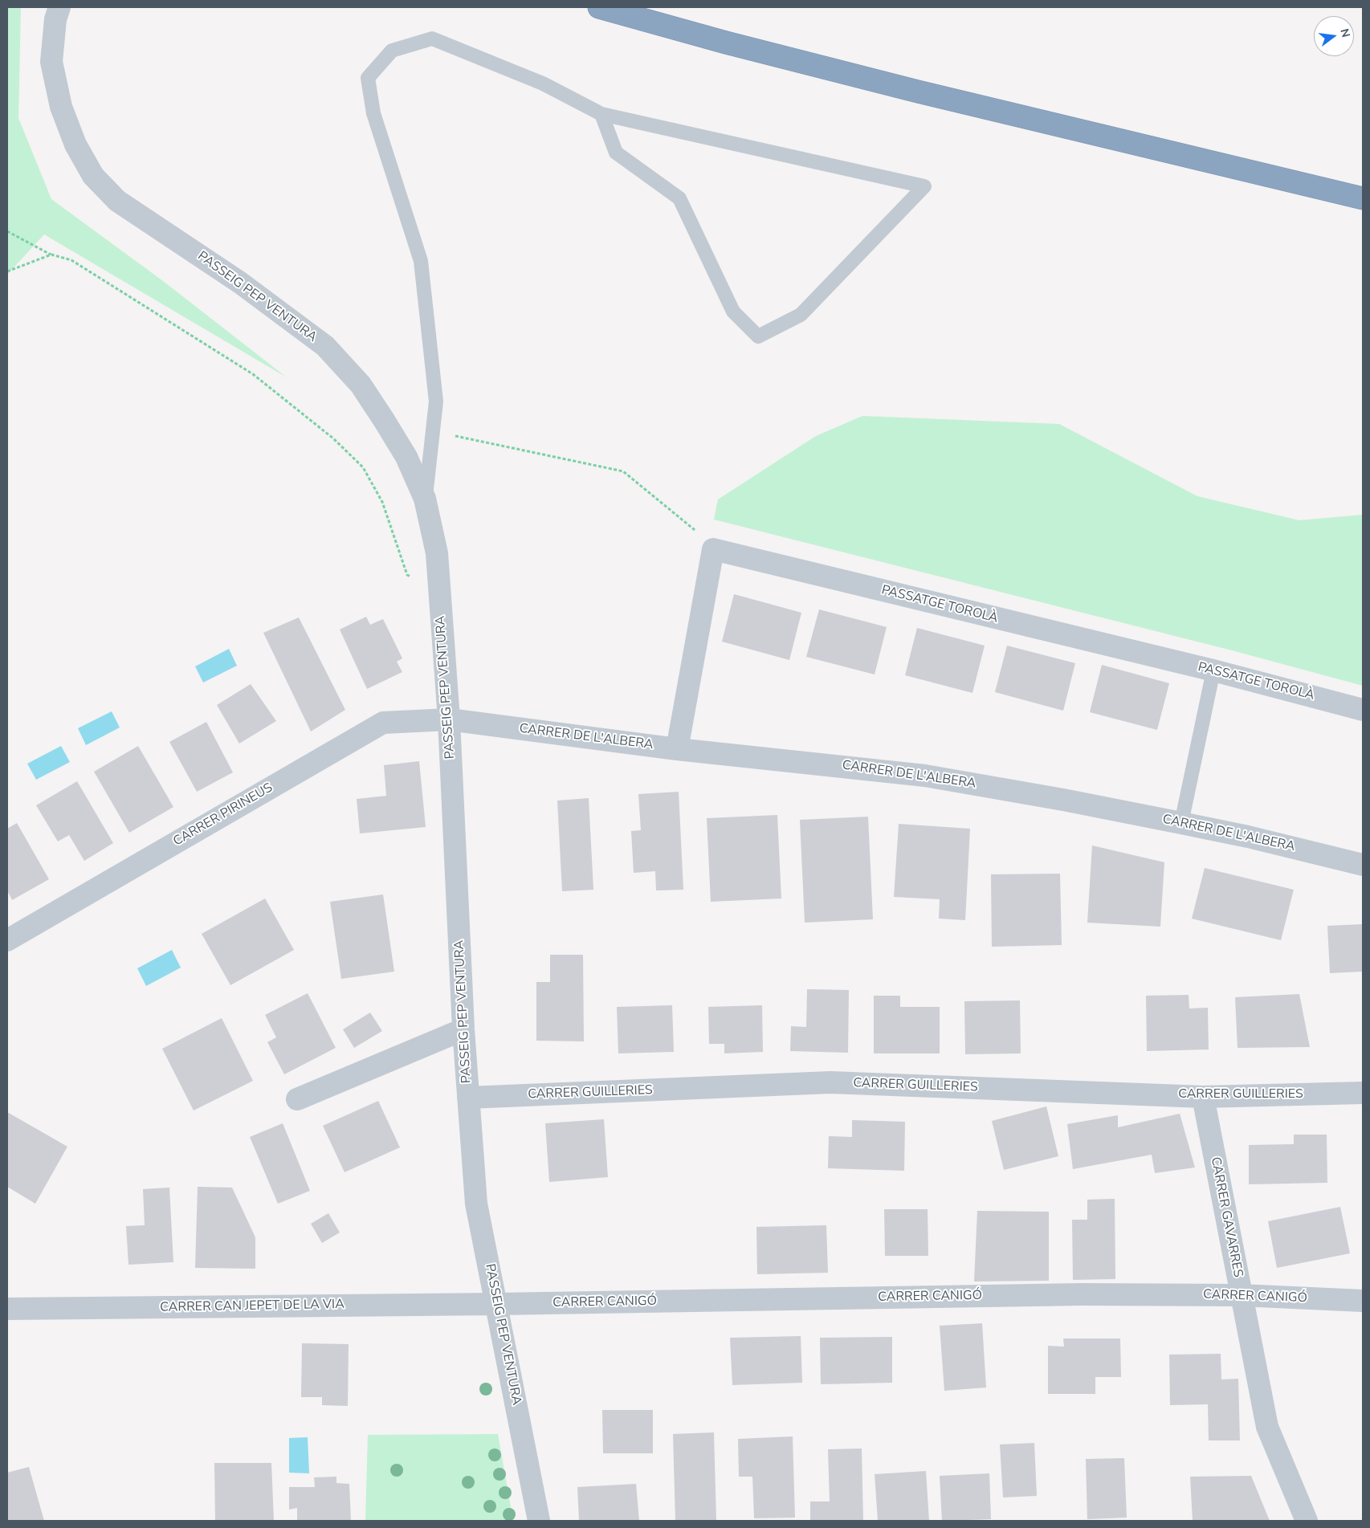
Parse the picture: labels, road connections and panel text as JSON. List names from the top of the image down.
{
  "streets": {
    "street": [
      "PASSEIG PEP VENTURA",
      "PASSATGE TOROLÀ",
      "CARRER DE L'ALBERA",
      "CARRER PIRINEUS",
      "CARRER GUILLERIES",
      "CARRER GAVARRES",
      "CARRER CANIGÓ",
      "CARRER CAN JEPET DE LA VIA"
    ]
  },
  "crossings": [
    ["PASSEIG PEP VENTURA", "CARRER DE L'ALBERA"],
    ["PASSEIG PEP VENTURA", "CARRER PIRINEUS"],
    ["PASSEIG PEP VENTURA", "CARRER GUILLERIES"],
    ["PASSEIG PEP VENTURA", "CARRER CANIGÓ"],
    ["PASSEIG PEP VENTURA", "CARRER CAN JEPET DE LA VIA"],
    ["PASSATGE TOROLÀ", "CARRER DE L'ALBERA"],
    ["CARRER DE L'ALBERA", "CARRER PIRINEUS"],
    ["CARRER GUILLERIES", "CARRER GAVARRES"],
    ["CARRER GAVARRES", "CARRER CANIGÓ"],
    ["CARRER CANIGÓ", "CARRER CAN JEPET DE LA VIA"]
  ],
  "north": "right"
}
